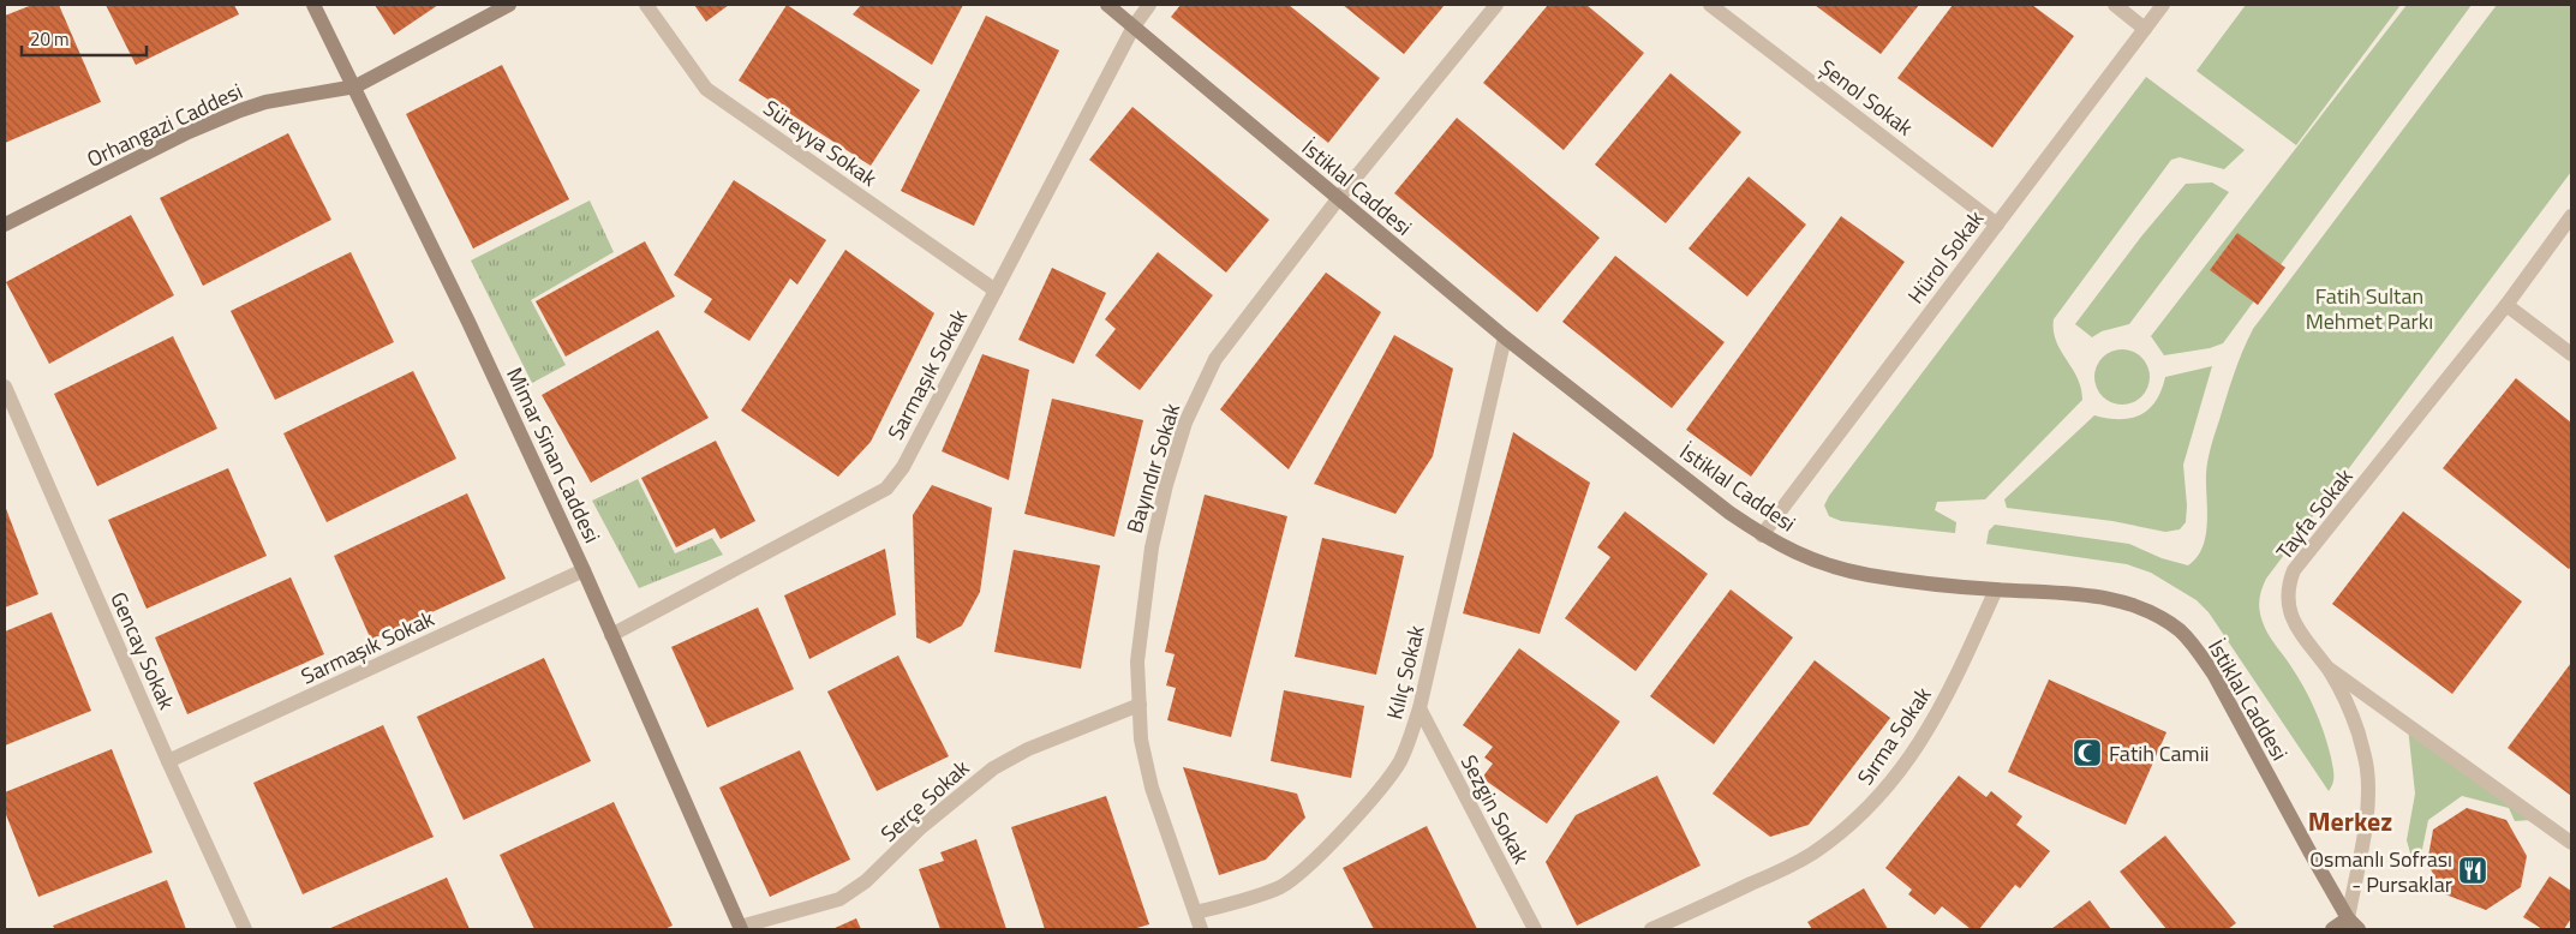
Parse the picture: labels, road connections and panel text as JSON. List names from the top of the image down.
{
  "streets": {
    "street": [
      "Şenol Sokak",
      "Orhangazi Caddesi",
      "Süreyya Sokak",
      "İstiklal Caddesi",
      "Hürol Sokak",
      "Sarmaşık Sokak",
      "Mimar Sinan Caddesi",
      "Bayındır Sokak",
      "Tayfa Sokak",
      "Gencay Sokak",
      "Kılıç Sokak",
      "Sırma Sokak",
      "Serçe Sokak",
      "Sezgin Sokak"
    ]
  },
  "crossings": [
    ["Şenol Sokak", "Hürol Sokak"],
    ["Orhangazi Caddesi", "Mimar Sinan Caddesi"],
    ["Süreyya Sokak", "Sarmaşık Sokak"],
    ["İstiklal Caddesi", "Hürol Sokak"],
    ["İstiklal Caddesi", "Sarmaşık Sokak"],
    ["İstiklal Caddesi", "Bayındır Sokak"],
    ["İstiklal Caddesi", "Tayfa Sokak"],
    ["İstiklal Caddesi", "Kılıç Sokak"],
    ["İstiklal Caddesi", "Sırma Sokak"],
    ["Sarmaşık Sokak", "Mimar Sinan Caddesi"],
    ["Sarmaşık Sokak", "Gencay Sokak"],
    ["Mimar Sinan Caddesi", "Serçe Sokak"],
    ["Bayındır Sokak", "Kılıç Sokak"],
    ["Bayındır Sokak", "Serçe Sokak"],
    ["Kılıç Sokak", "Sezgin Sokak"]
  ],
  "districts": ["Merkez"],
  "parks": ["Fatih Sultan Mehmet Parkı"],
  "places": {
    "mosque": ["Fatih Camii"],
    "restaurant": ["Osmanlı Sofrası - Pursaklar"]
  },
  "scale_bar": "20 m"
}
